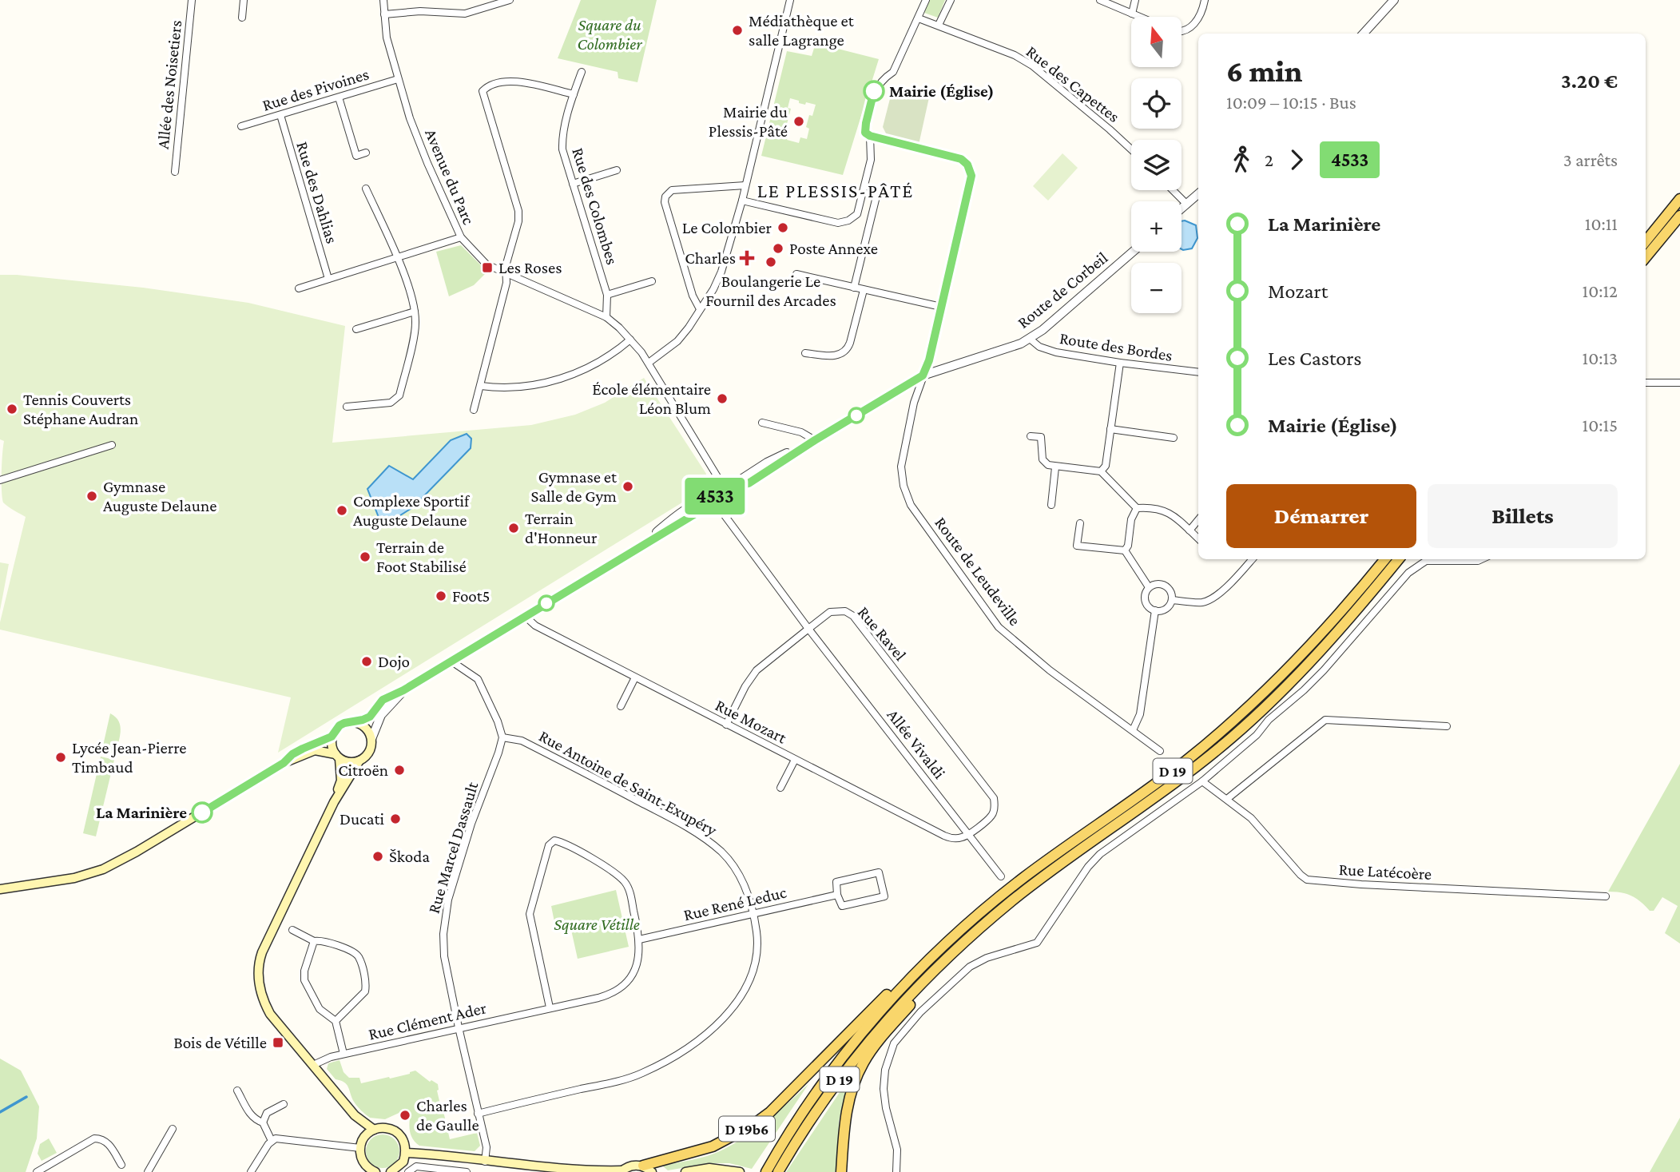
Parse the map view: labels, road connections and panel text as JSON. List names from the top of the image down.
{
  "streets": {
    "main road": ["D 19", "D 19b6"],
    "street": [
      "Rue des Capettes",
      "Allée des Noisetiers",
      "Rue des Pivoines",
      "Avenue du Parc",
      "Rue des Dahlias",
      "Rue des Colombes",
      "Route de Corbeil",
      "Route des Bordes",
      "Route de Leudeville",
      "Rue Ravel",
      "Rue Mozart",
      "Allée Vivaldi",
      "Rue Antoine de Saint-Exupéry",
      "Rue Marcel Dassault",
      "Rue Latécoère",
      "Rue René Leduc",
      "Rue Clément Ader"
    ]
  },
  "crossings": [
    ["Rue des Pivoines", "Avenue du Parc"],
    ["Rue des Pivoines", "Rue des Dahlias"],
    ["Avenue du Parc", "Rue des Colombes"],
    ["Avenue du Parc", "Route de Corbeil"],
    ["Route de Corbeil", "Route des Bordes"],
    ["Route de Corbeil", "Route de Leudeville"],
    ["Route de Corbeil", "Rue Mozart"],
    ["Rue Ravel", "Rue Mozart"],
    ["Rue Ravel", "Allée Vivaldi"],
    ["Rue Mozart", "Allée Vivaldi"],
    ["D 19", "D 19b6"],
    ["Rue Antoine de Saint-Exupéry", "Rue Marcel Dassault"],
    ["Rue Antoine de Saint-Exupéry", "Rue René Leduc"],
    ["Rue Marcel Dassault", "Rue Clément Ader"],
    ["Rue René Leduc", "Rue Clément Ader"]
  ],
  "districts": ["LE PLESSIS-PÂTÉ"],
  "parks": ["Square du Colombier", "Square Vétille"],
  "places": {
    "other": [
      "Médiathèque et salle Lagrange",
      "Mairie (Église)",
      "Mairie du Plessis-Pâté",
      "Le Colombier",
      "Poste Annexe",
      "Boulangerie Le Fournil des Arcades",
      "École élémentaire Léon Blum",
      "Tennis Couverts Stéphane Audran",
      "Gymnase et Salle de Gym",
      "Gymnase Auguste Delaune",
      "Complexe Sportif Auguste Delaune",
      "Terrain d'Honneur",
      "Terrain de Foot Stabilisé",
      "Foot5",
      "Dojo",
      "Lycée Jean-Pierre Timbaud",
      "Citroën",
      "La Marinière",
      "Ducati",
      "Škoda",
      "Charles de Gaulle"
    ],
    "health": ["Charles"],
    "transit": ["Les Roses", "Bois de Vétille"]
  },
  "lines": ["bus line 4533"],
  "north": "top",
  "page": {
    "on_map": "4533",
    "map_buttons": ["+", "−"],
    "heading": ["6 min", "10:09 – 10:15 · Bus", "3.20 €"],
    "legs": ["2", "4533", "3 arrêts"],
    "list": [
      {
        "name": "La Marinière",
        "value": "10:11"
      },
      {
        "name": "Mozart",
        "value": "10:12"
      },
      {
        "name": "Les Castors",
        "value": "10:13"
      },
      {
        "name": "Mairie (Église)",
        "value": "10:15"
      }
    ],
    "buttons": ["Démarrer", "Billets"]
  }
}
